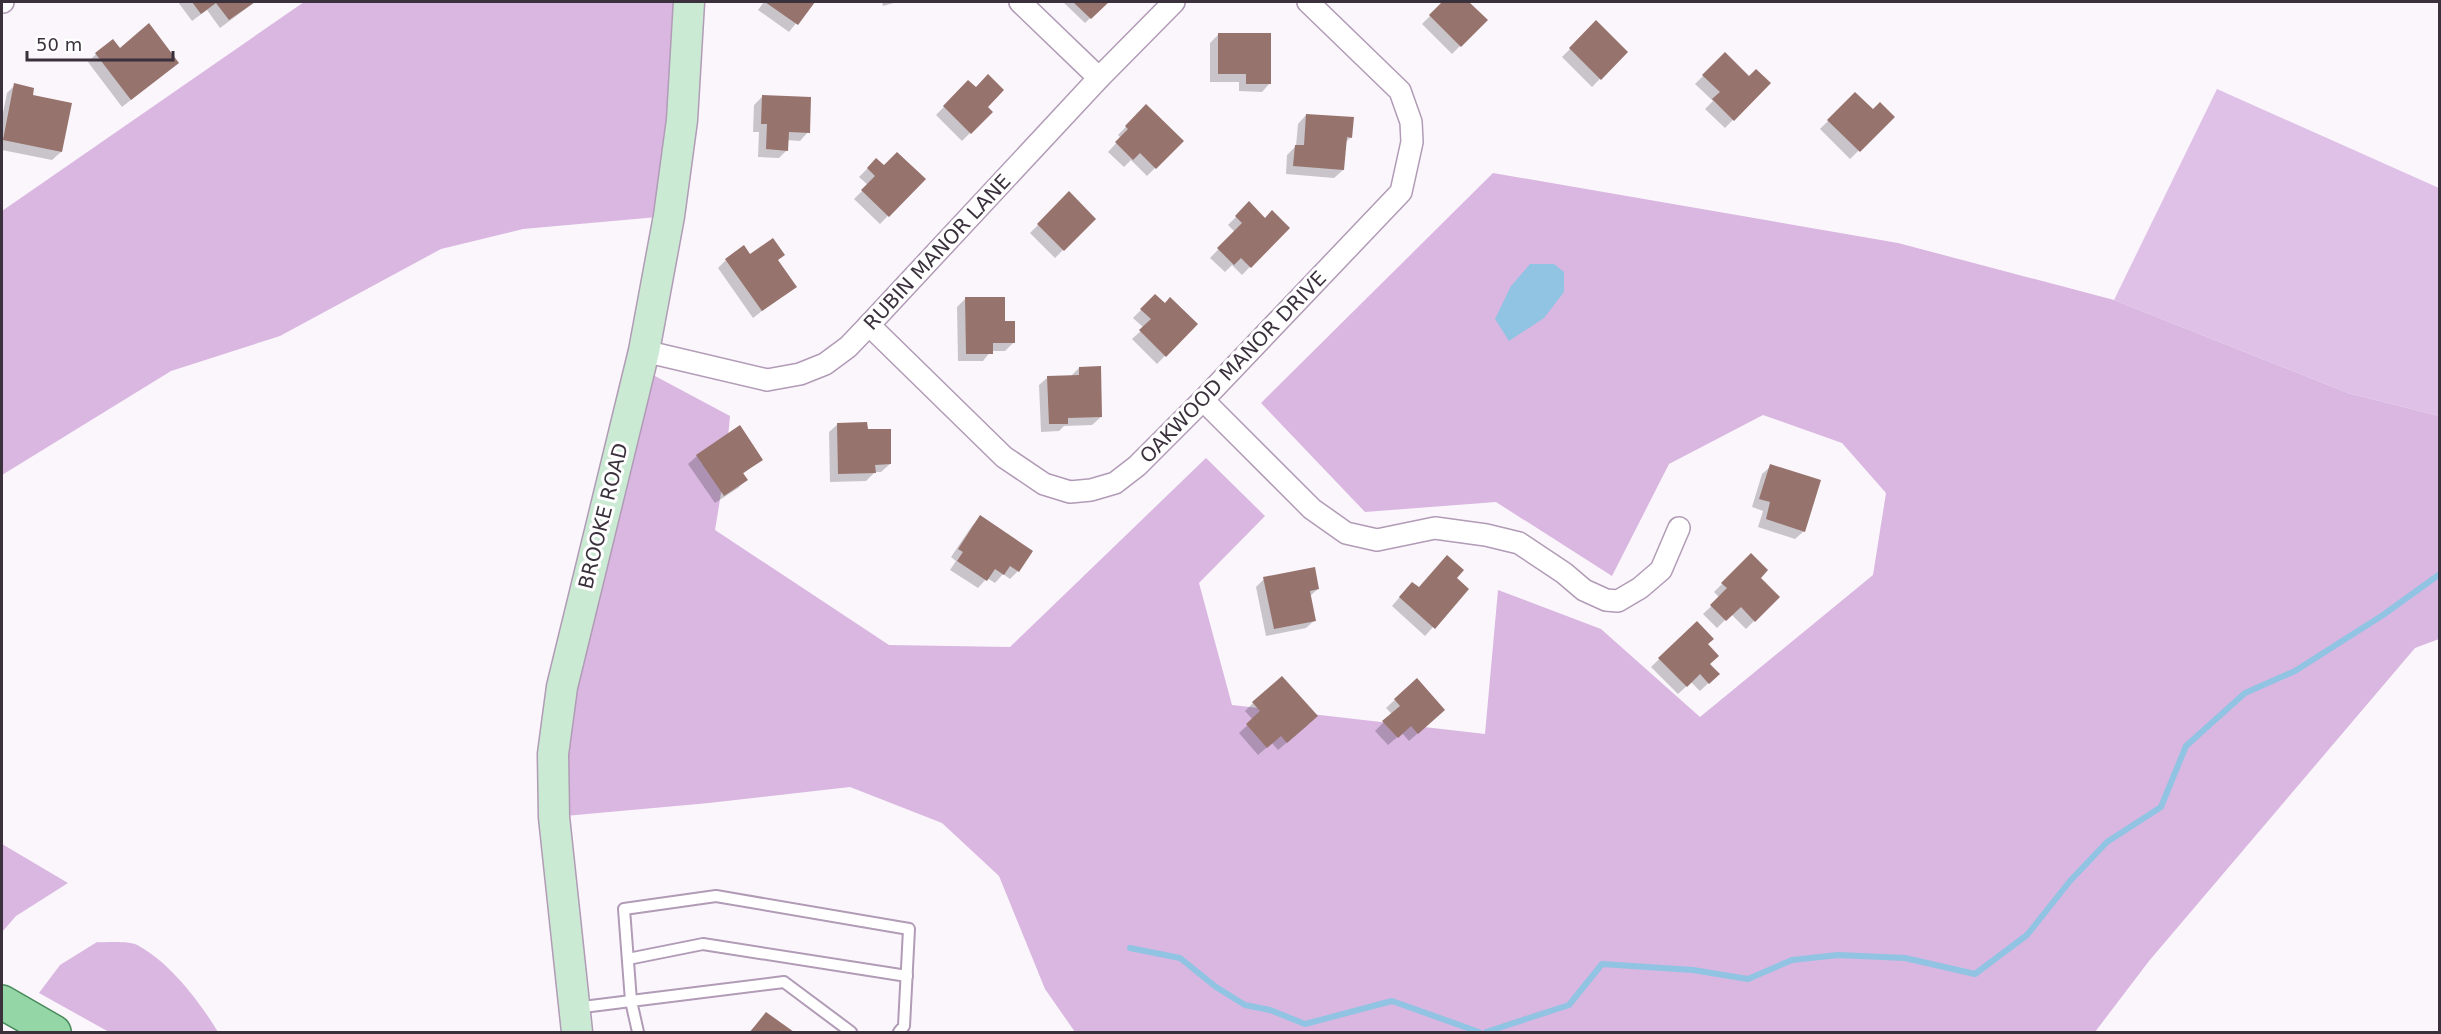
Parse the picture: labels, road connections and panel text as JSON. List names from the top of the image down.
{
  "streets": {
    "street": ["RUBIN MANOR LANE", "OAKWOOD MANOR DRIVE", "BROOKE ROAD"]
  },
  "crossings": [
    ["RUBIN MANOR LANE", "OAKWOOD MANOR DRIVE"],
    ["RUBIN MANOR LANE", "BROOKE ROAD"]
  ],
  "scale_bar": "50 m"
}
